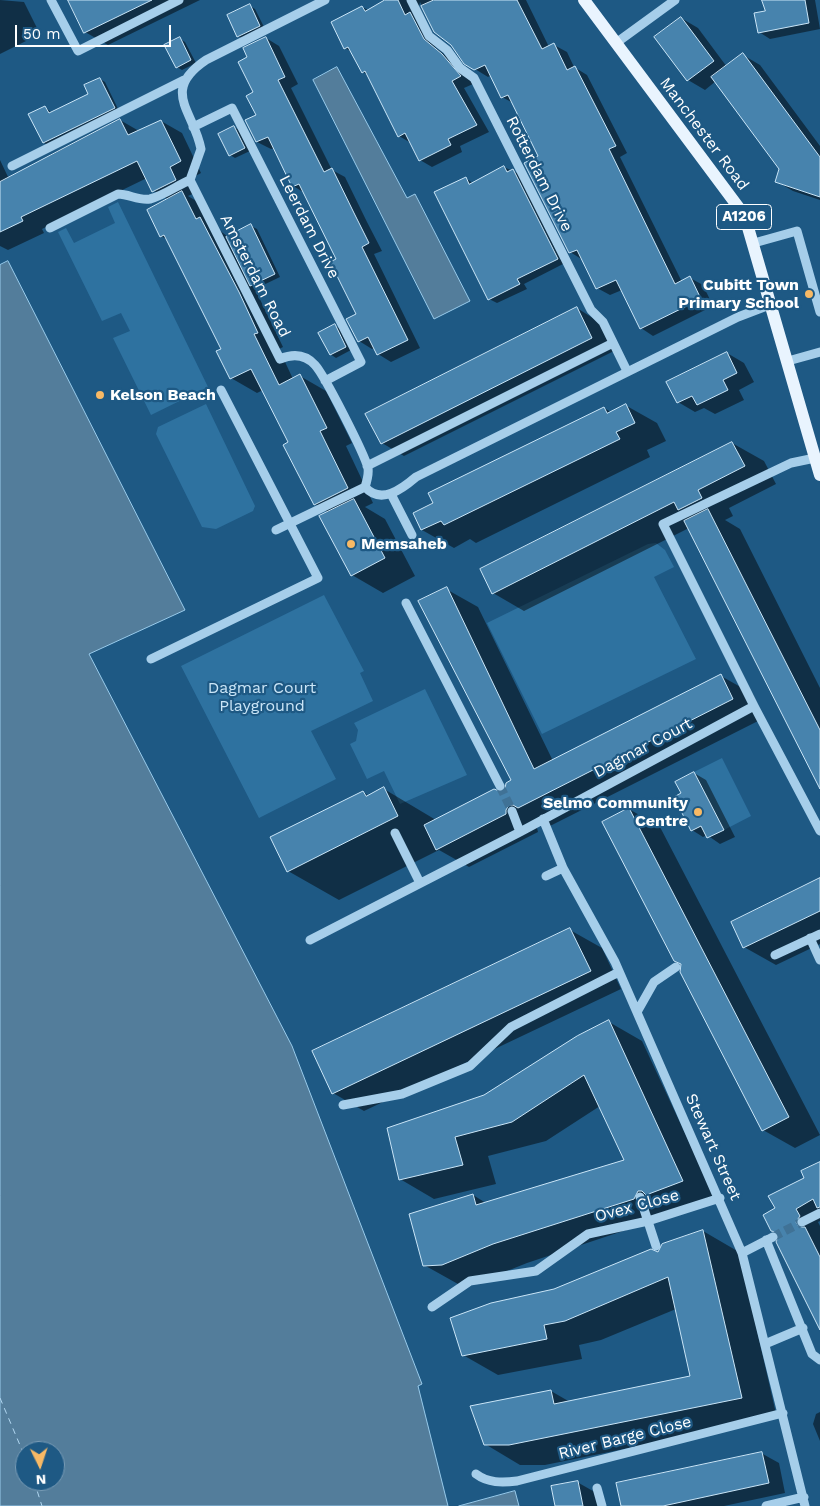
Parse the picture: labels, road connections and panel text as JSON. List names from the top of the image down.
{
  "streets": {
    "main road": ["Manchester Road", "A1206"],
    "street": [
      "Rotterdam Drive",
      "Leerdam Drive",
      "Amsterdam Road",
      "Dagmar Court",
      "Stewart Street",
      "Ovex Close",
      "River Barge Close"
    ]
  },
  "crossings": [
    ["Leerdam Drive", "Amsterdam Road"],
    ["Dagmar Court", "Stewart Street"],
    ["Stewart Street", "Ovex Close"],
    ["Stewart Street", "River Barge Close"]
  ],
  "parks": ["Dagmar Court Playground"],
  "places": [
    "Cubitt Town Primary School",
    "Kelson Beach",
    "Memsaheb",
    "Selmo Community Centre"
  ],
  "scale_bar": "50 m",
  "north": "bottom"
}
